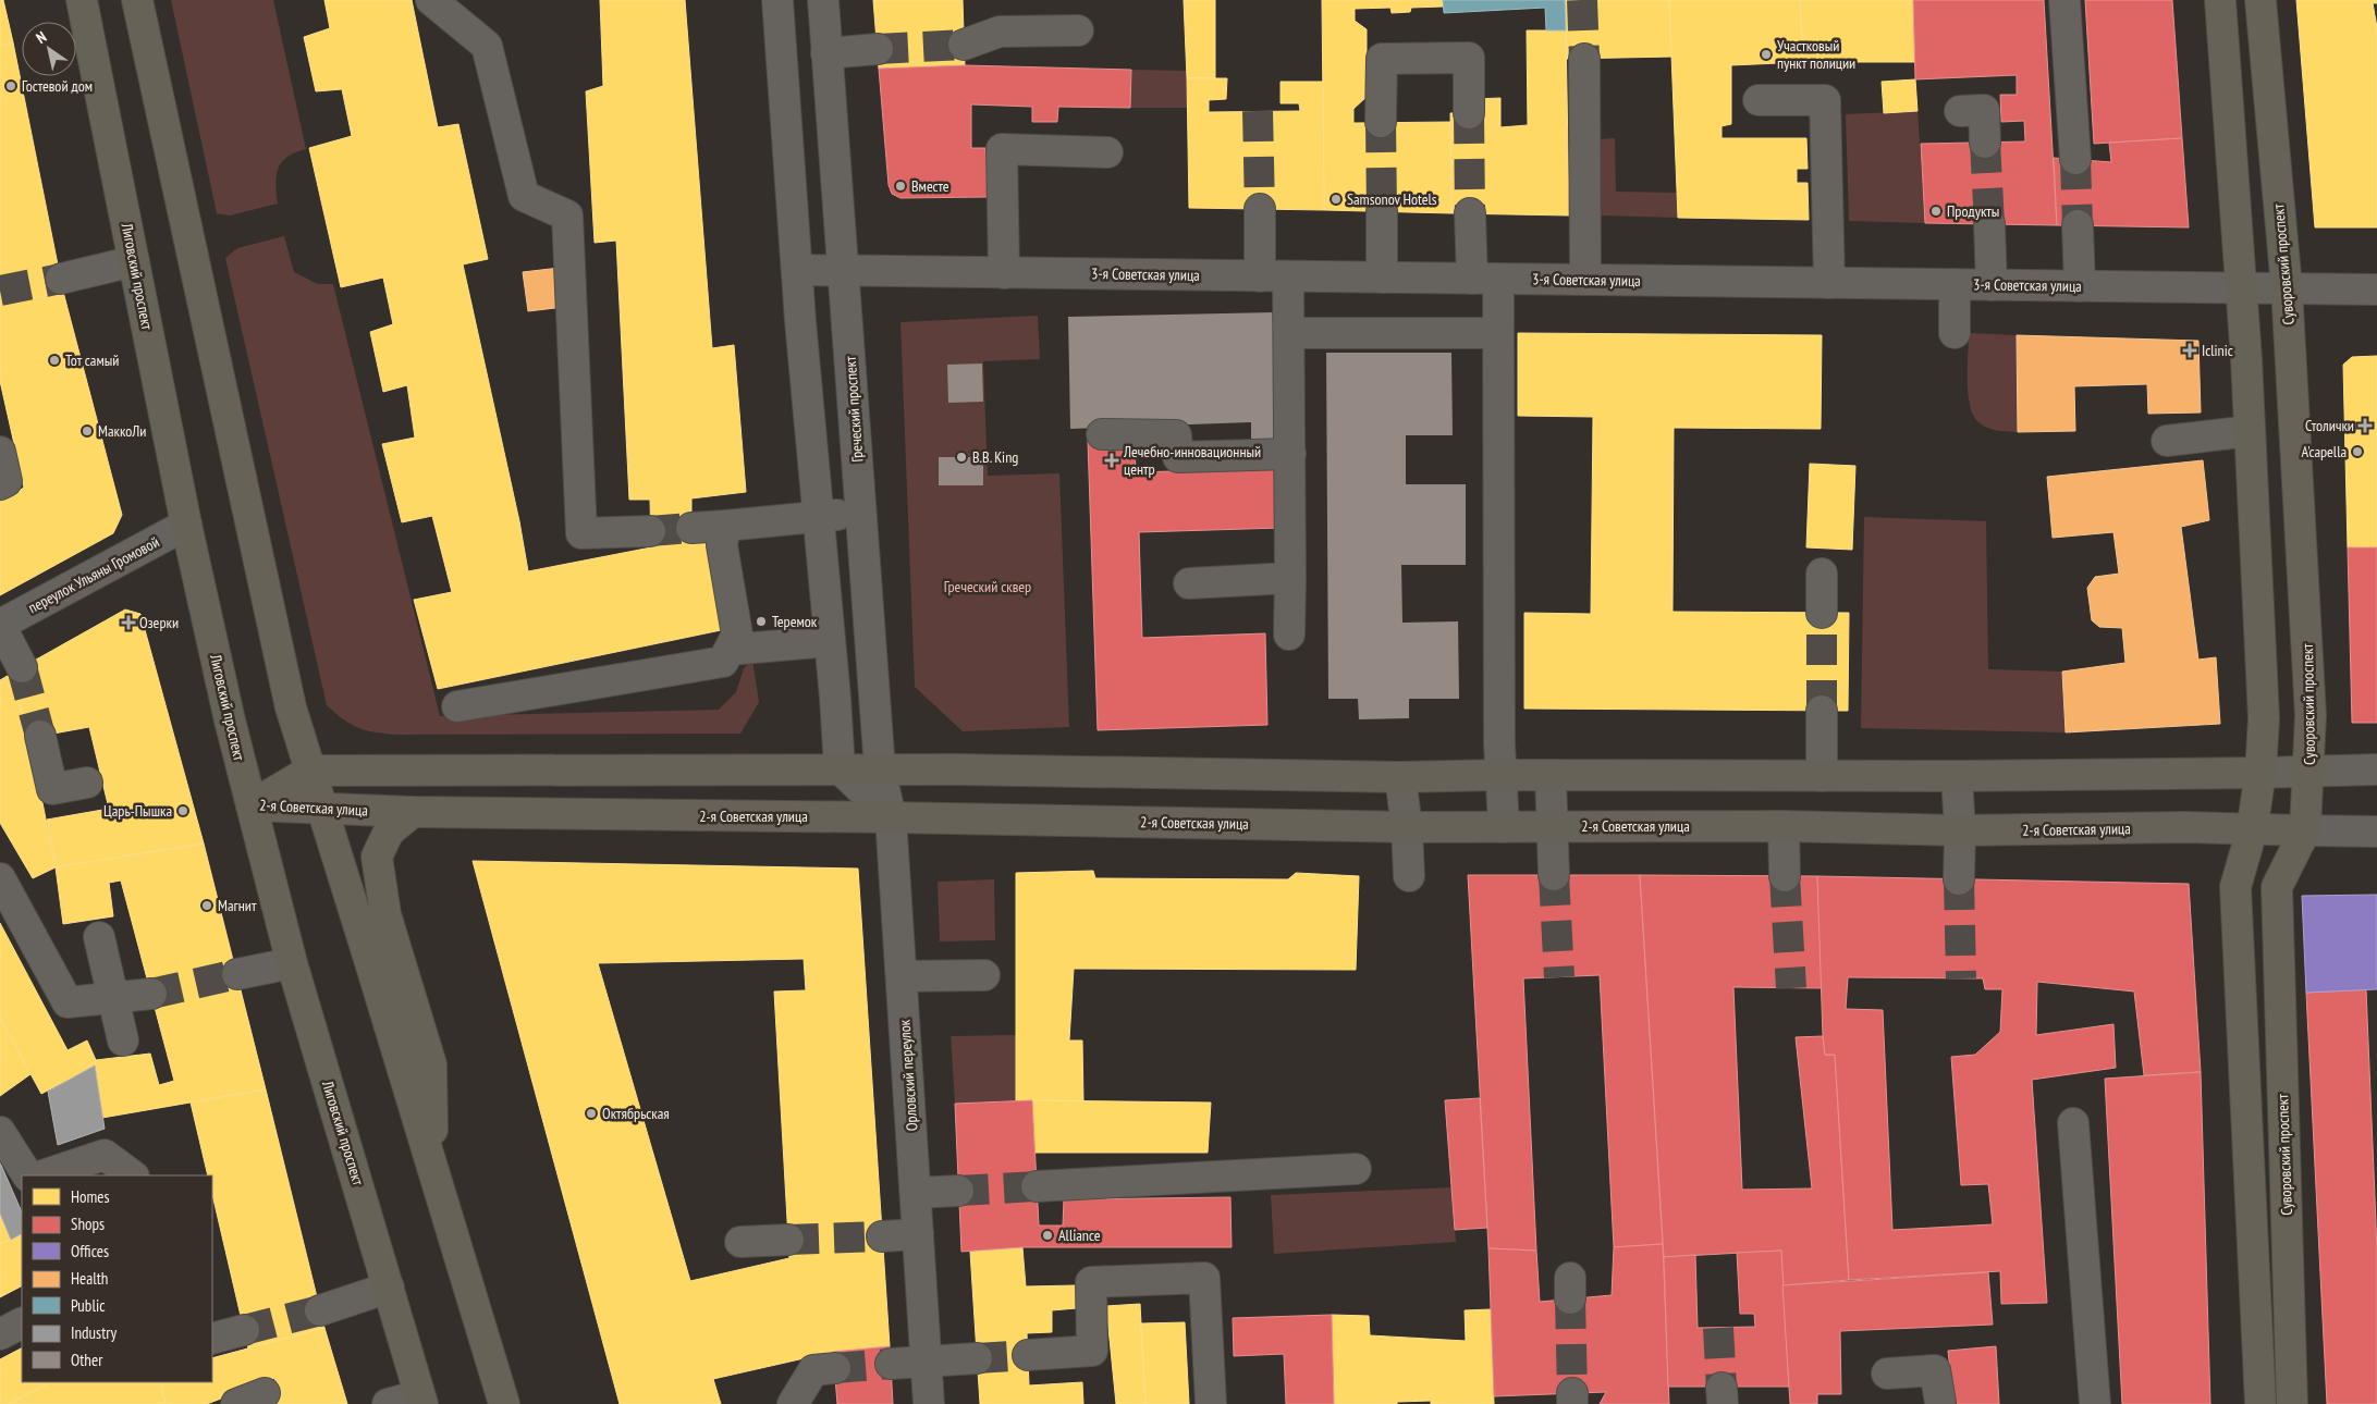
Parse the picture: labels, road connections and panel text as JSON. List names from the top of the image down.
{
  "streets": {
    "main road": ["Суворовский проспект", "Лиговский проспект", "2-я Советская улица"],
    "street": [
      "3-я Советская улица",
      "Греческий проспект",
      "переулок Ульяны Громовой",
      "Орловский переулок"
    ]
  },
  "crossings": [
    ["Суворовский проспект", "3-я Советская улица"],
    ["Суворовский проспект", "2-я Советская улица"],
    ["3-я Советская улица", "Греческий проспект"],
    ["Лиговский проспект", "переулок Ульяны Громовой"],
    ["Лиговский проспект", "2-я Советская улица"],
    ["Греческий проспект", "2-я Советская улица"],
    ["Греческий проспект", "Орловский переулок"],
    ["2-я Советская улица", "Орловский переулок"]
  ],
  "parks": ["Греческий сквер"],
  "places": {
    "other": [
      "Участковый пункт полиции",
      "Гостевой дом",
      "Вместе",
      "Samsonov Hotels",
      "Продукты",
      "Тот самый",
      "МаккоЛи",
      "A'capella",
      "B.B. King",
      "Теремок",
      "Царь-Пышка",
      "Магнит",
      "Октябрьская",
      "Alliance"
    ],
    "health": [
      "Iclinic",
      "Столички",
      "Лечебно-инновационный центр",
      "Озерки"
    ]
  },
  "legend": [
    "Homes",
    "Shops",
    "Offices",
    "Health",
    "Public",
    "Industry",
    "Other"
  ],
  "north": "top left"
}
